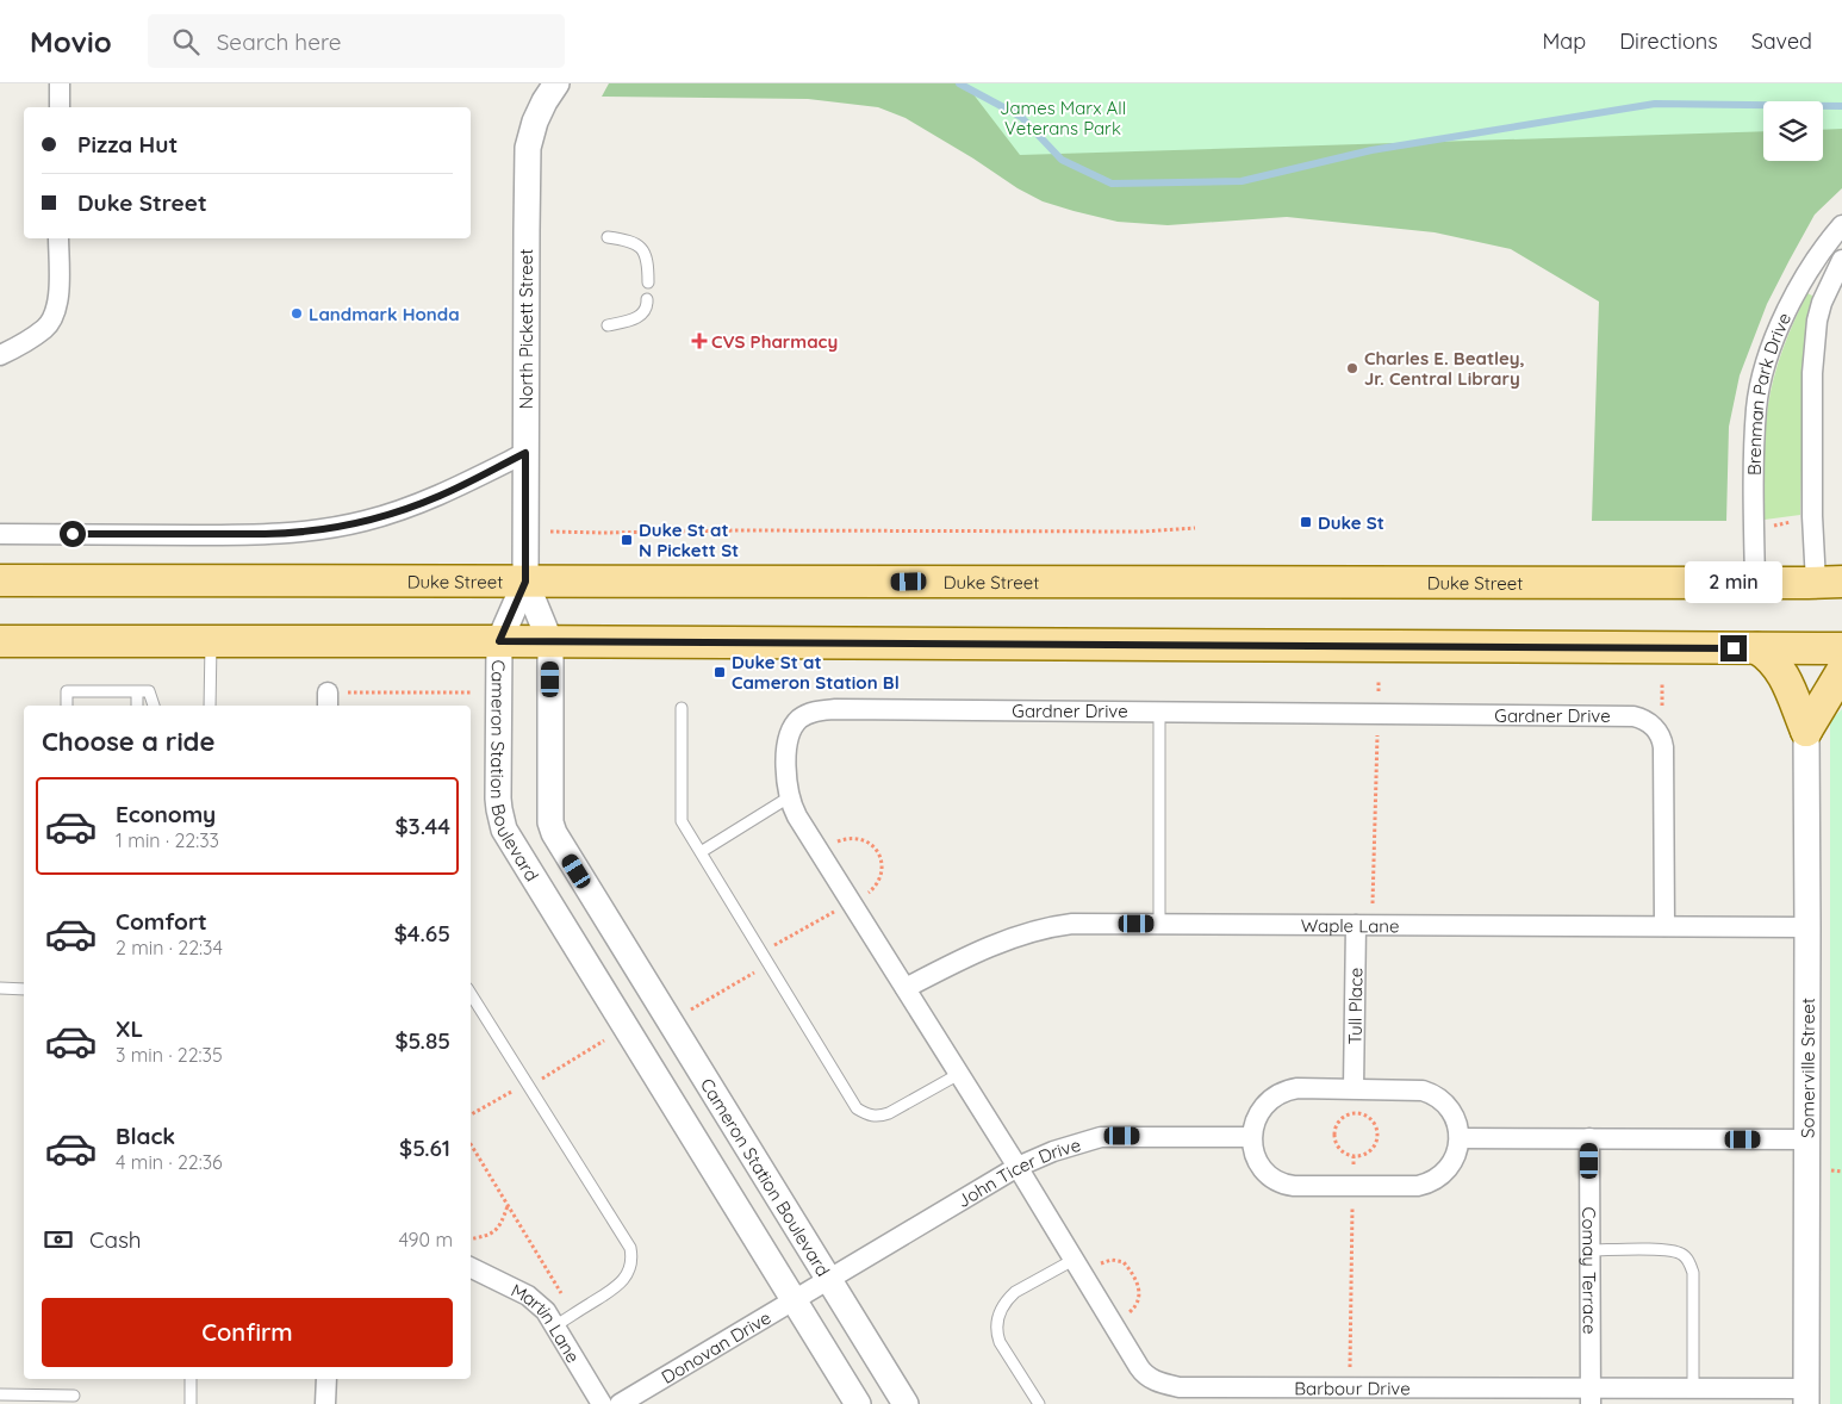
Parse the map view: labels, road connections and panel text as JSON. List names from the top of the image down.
{
  "streets": {
    "main road": ["Duke Street"],
    "street": [
      "North Pickett Street",
      "Brenman Park Drive",
      "Gardner Drive",
      "Cameron Station Boulevard",
      "Waple Lane",
      "Tull Place",
      "Somerville Street",
      "John Ticer Drive",
      "Comay Terrace",
      "Martin Lane",
      "Donovan Drive",
      "Barbour Drive"
    ]
  },
  "crossings": [
    ["North Pickett Street", "Duke Street"],
    ["North Pickett Street", "Cameron Station Boulevard"],
    ["Brenman Park Drive", "Duke Street"],
    ["Duke Street", "Cameron Station Boulevard"],
    ["Gardner Drive", "Waple Lane"],
    ["Gardner Drive", "John Ticer Drive"],
    ["Gardner Drive", "Barbour Drive"],
    ["Cameron Station Boulevard", "John Ticer Drive"],
    ["Cameron Station Boulevard", "Donovan Drive"],
    ["Waple Lane", "Tull Place"],
    ["Waple Lane", "Somerville Street"],
    ["Somerville Street", "Barbour Drive"],
    ["John Ticer Drive", "Donovan Drive"],
    ["John Ticer Drive", "Barbour Drive"],
    ["Comay Terrace", "Barbour Drive"]
  ],
  "parks": ["James Marx All Veterans Park"],
  "places": {
    "other": ["Landmark Honda", "Charles E. Beatley, Jr. Central Library"],
    "health": ["CVS Pharmacy"],
    "transit": ["Duke St", "Duke St at N Pickett St", "Duke St at Cameron Station Bl"]
  },
  "page": {
    "header": "Movio",
    "search": "Search here",
    "nav": ["Map", "Directions", "Saved"],
    "banner": ["Pizza Hut", "Duke Street"],
    "bubble": "2 min",
    "heading": "Choose a ride",
    "list": [
      {
        "name": "Economy",
        "note": "1 min · 22:33",
        "value": "$3.44"
      },
      {
        "name": "Comfort",
        "note": "2 min · 22:34",
        "value": "$4.65"
      },
      {
        "name": "XL",
        "note": "3 min · 22:35",
        "value": "$5.85"
      },
      {
        "name": "Black",
        "note": "4 min · 22:36",
        "value": "$5.61"
      }
    ],
    "pay": ["Cash", "490 m"],
    "buttons": "Confirm"
  }
}
